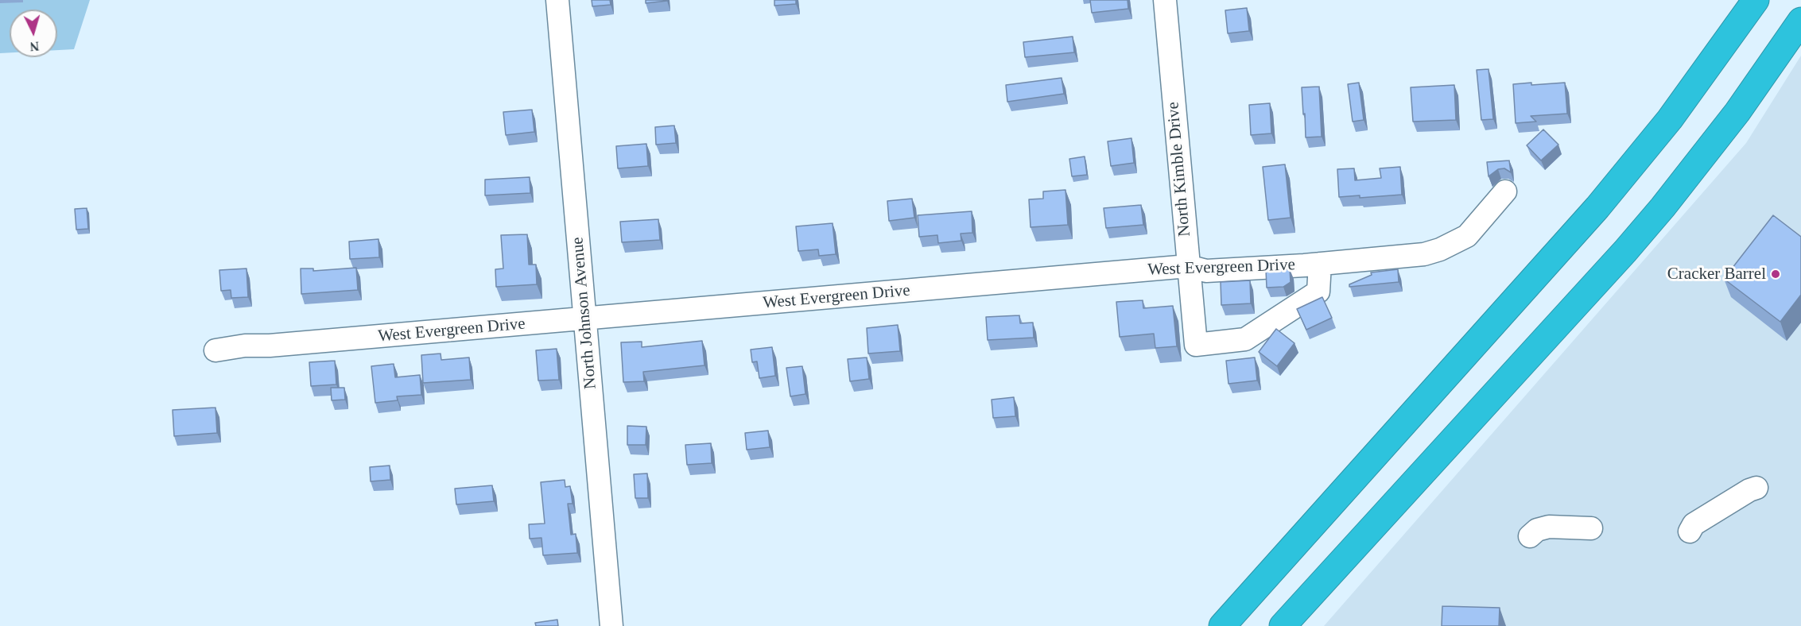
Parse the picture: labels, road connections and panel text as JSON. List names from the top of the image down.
{
  "streets": {
    "street": ["North Kimble Drive", "West Evergreen Drive", "North Johnson Avenue"]
  },
  "crossings": [
    ["North Kimble Drive", "West Evergreen Drive"],
    ["West Evergreen Drive", "North Johnson Avenue"]
  ],
  "places": ["Cracker Barrel"],
  "north": "bottom"
}
